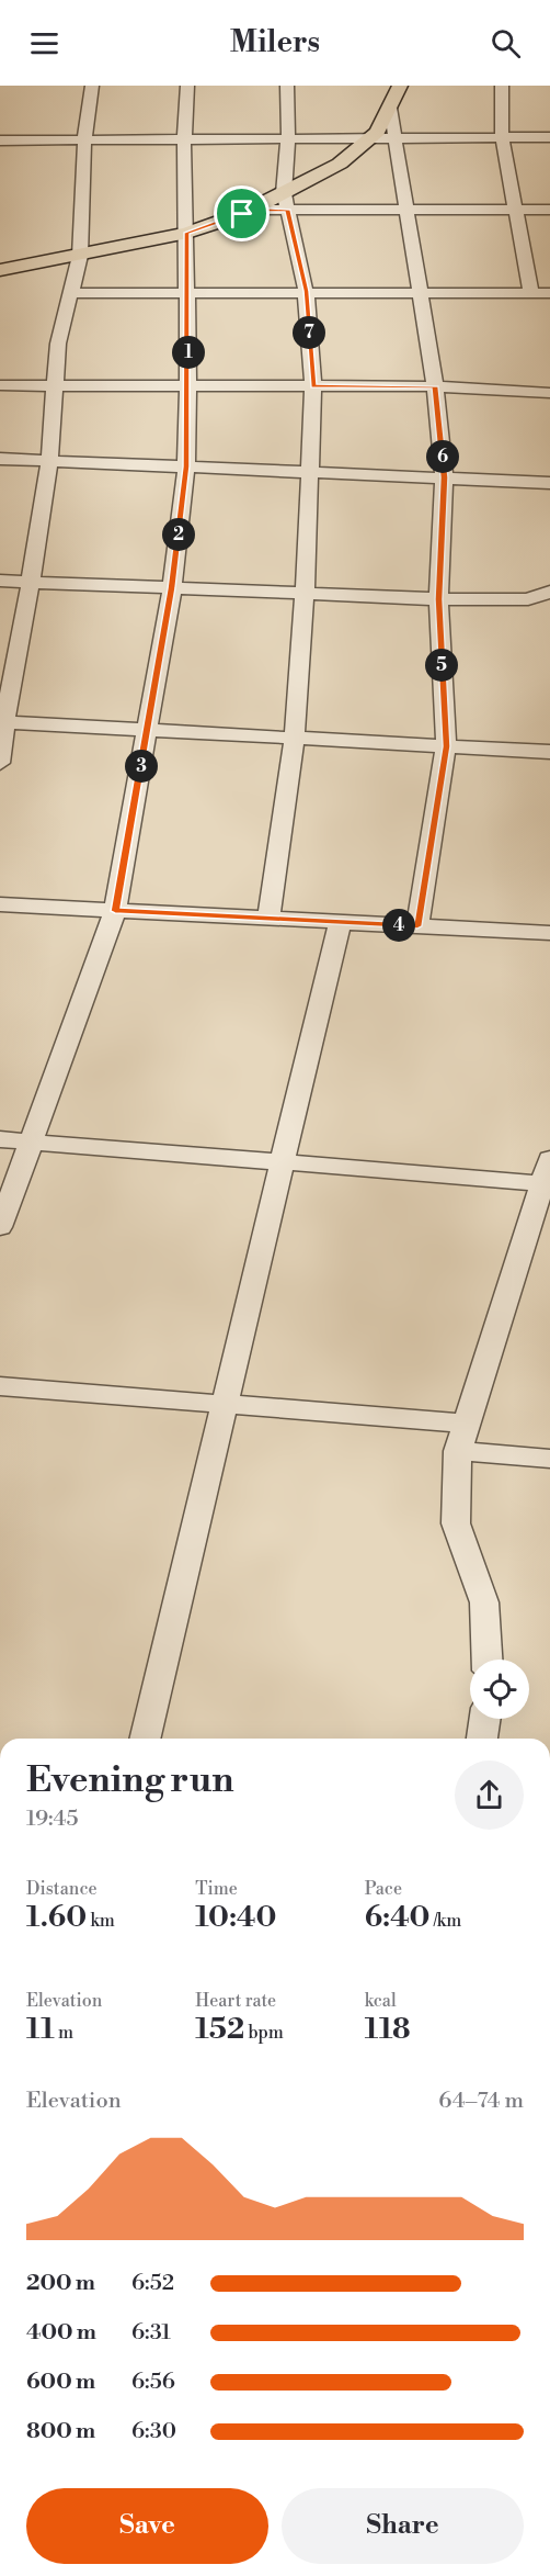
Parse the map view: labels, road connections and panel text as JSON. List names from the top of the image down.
{
  "page": {
    "header": "Milers",
    "pins": [
      "7",
      "1",
      "6",
      "2",
      "5",
      "3",
      "4"
    ],
    "heading": ["Evening run", "19:45"],
    "stats": [
      ["Distance", "1.60 km"],
      ["Time", "10:40"],
      ["Pace", "6:40 /km"],
      ["Elevation", "11 m"],
      ["Heart rate", "152 bpm"],
      ["kcal", "118"]
    ],
    "chart": ["Elevation", "64–74 m"],
    "list": [
      {
        "name": "200 m",
        "note": "6:52"
      },
      {
        "name": "400 m",
        "note": "6:31"
      },
      {
        "name": "600 m",
        "note": "6:56"
      },
      {
        "name": "800 m",
        "note": "6:30"
      }
    ],
    "buttons": ["Save", "Share"]
  }
}
